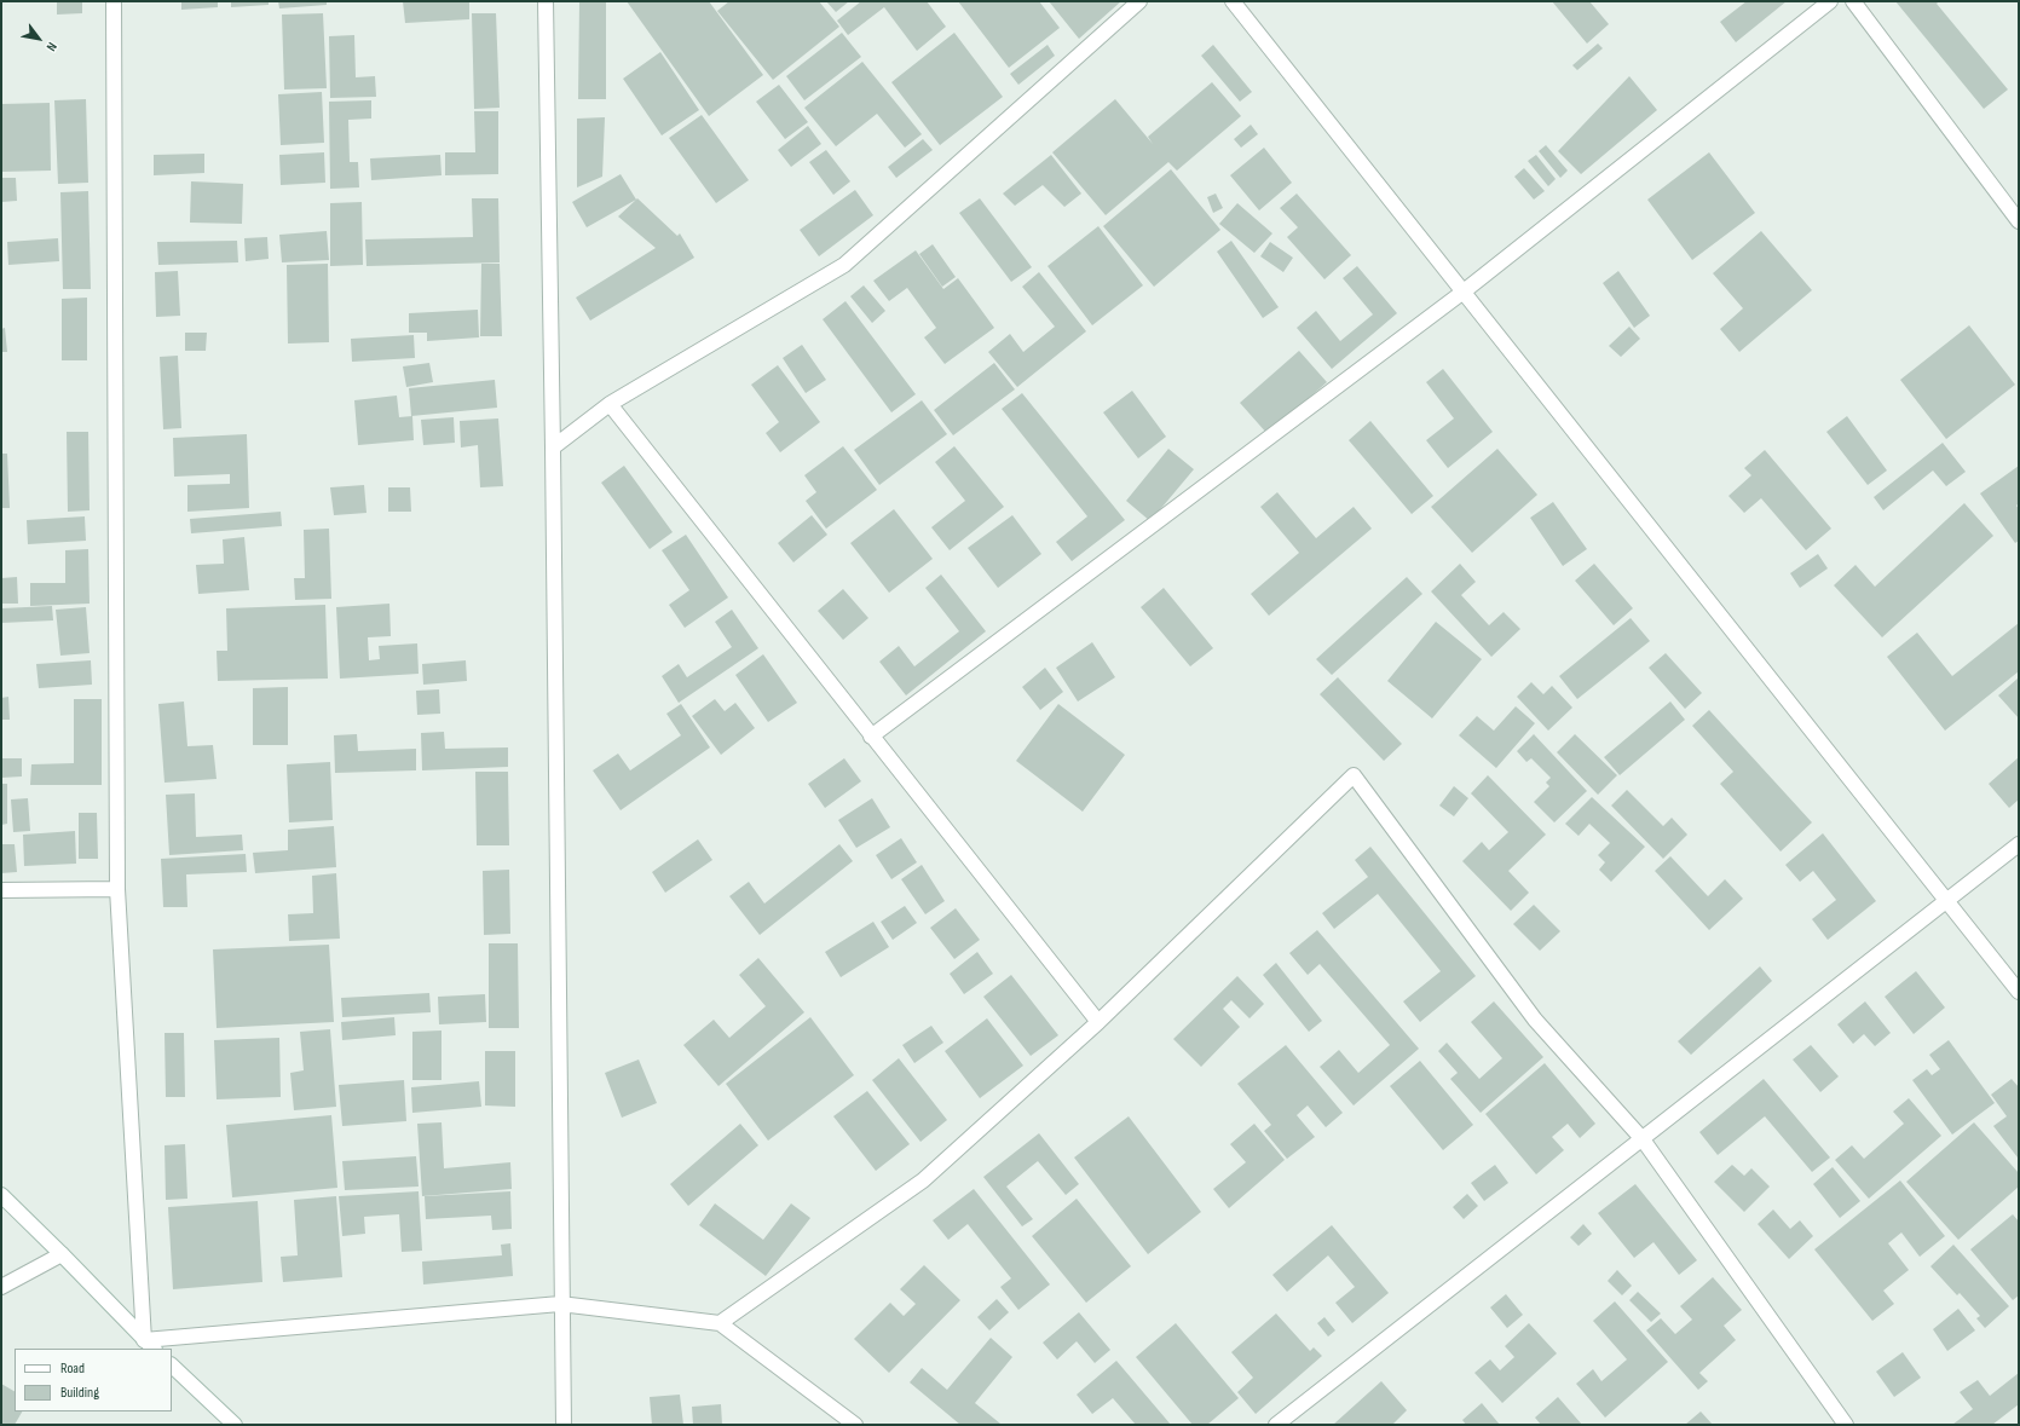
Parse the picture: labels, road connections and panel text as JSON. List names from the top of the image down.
{
  "legend": ["Road", "Building"],
  "north": "bottom right"
}
